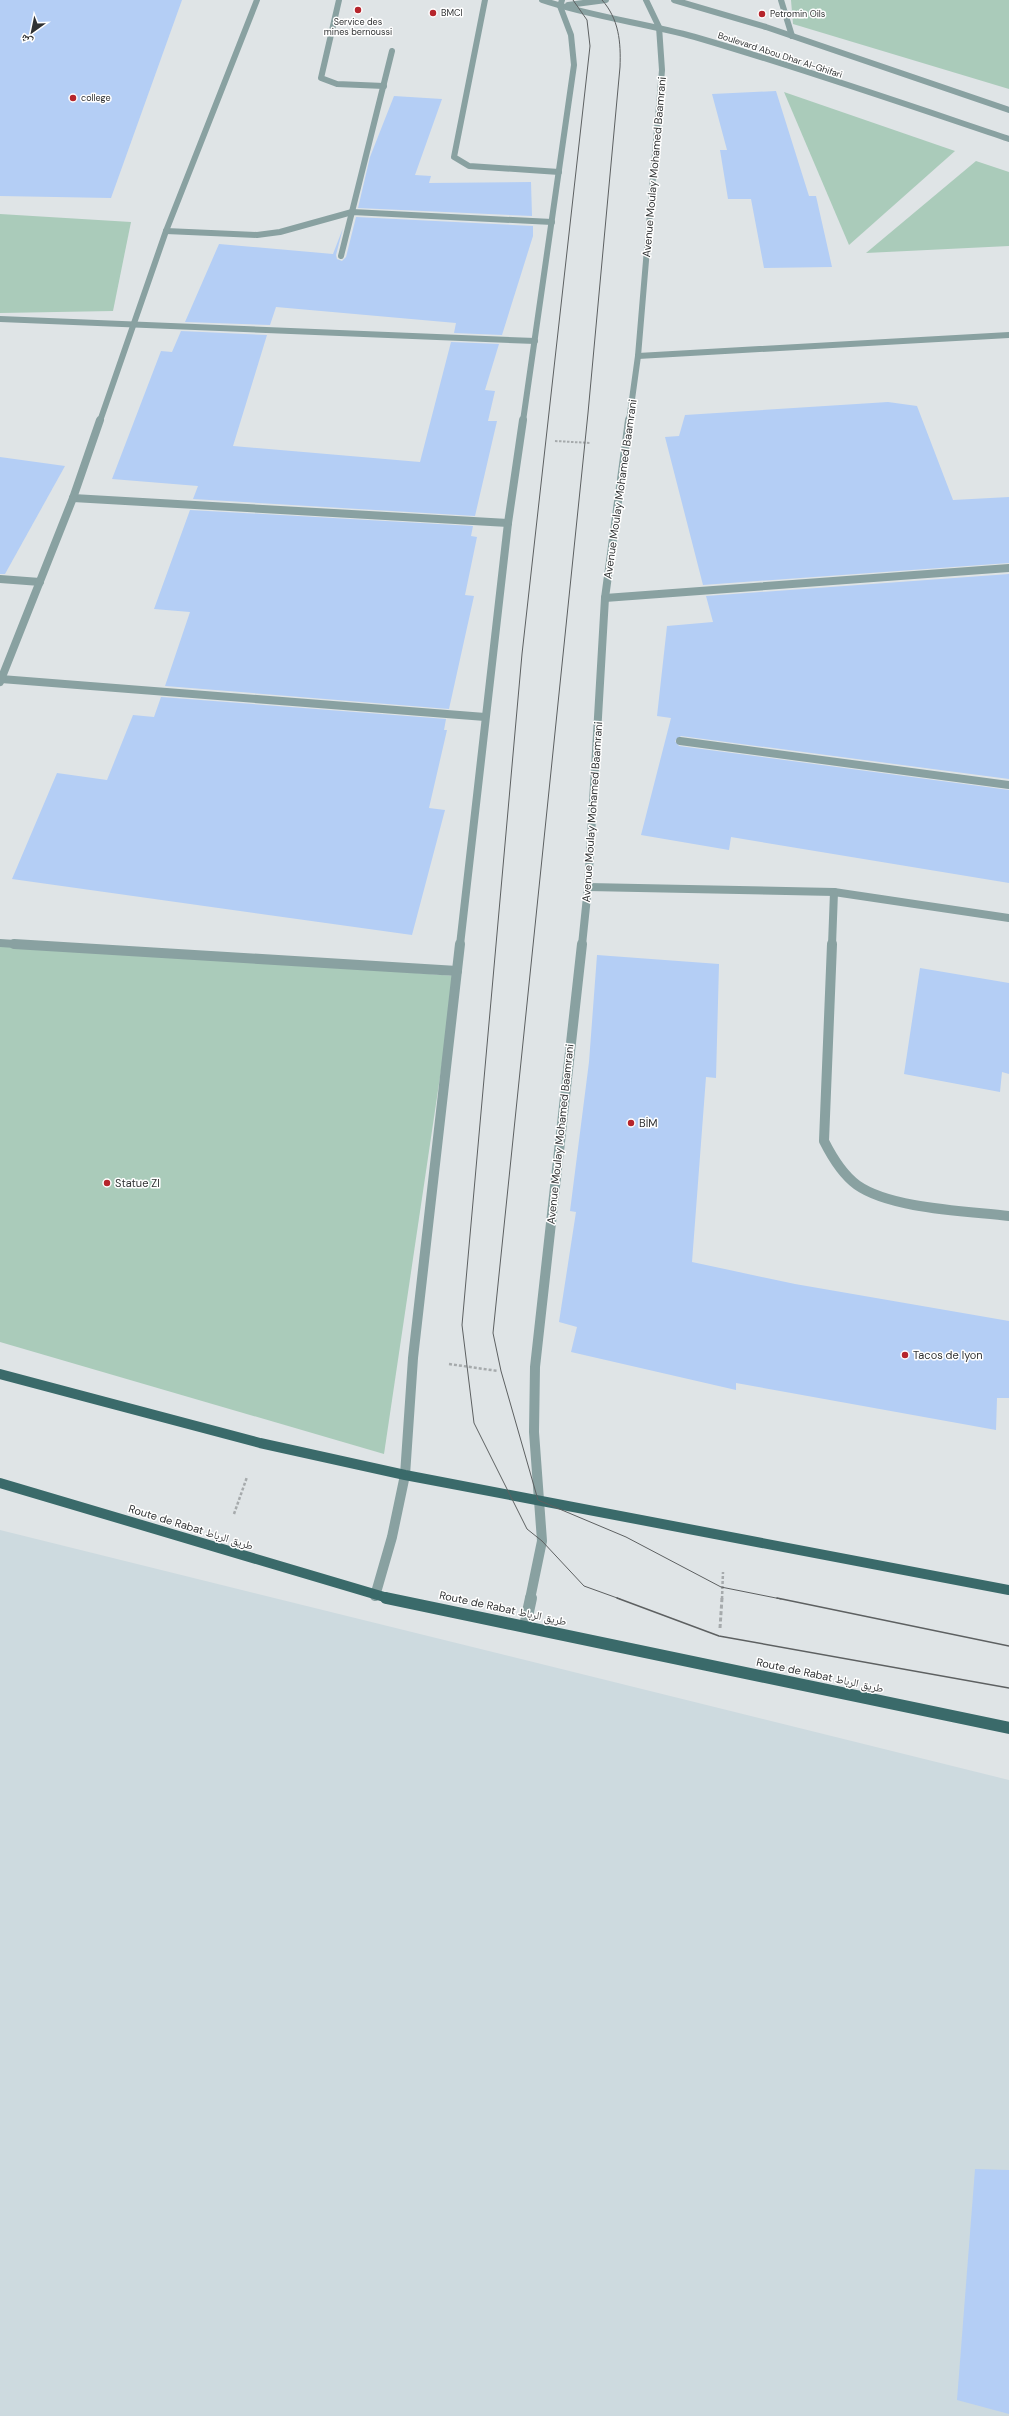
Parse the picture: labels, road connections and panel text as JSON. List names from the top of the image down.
{
  "streets": {
    "main road": ["Route de Rabat طريق الرباط"],
    "street": ["Boulevard Abou Dhar Al-Ghifari", "Avenue Moulay Mohamed Baamrani"]
  },
  "crossings": [
    ["Boulevard Abou Dhar Al-Ghifari", "Avenue Moulay Mohamed Baamrani"],
    ["Avenue Moulay Mohamed Baamrani", "Route de Rabat طريق الرباط"]
  ],
  "places": [
    "Service des mines bernoussi",
    "BMCI",
    "Petromin Oils",
    "college",
    "BİM",
    "Statue ZI",
    "Tacos de lyon"
  ],
  "north": "bottom left"
}
